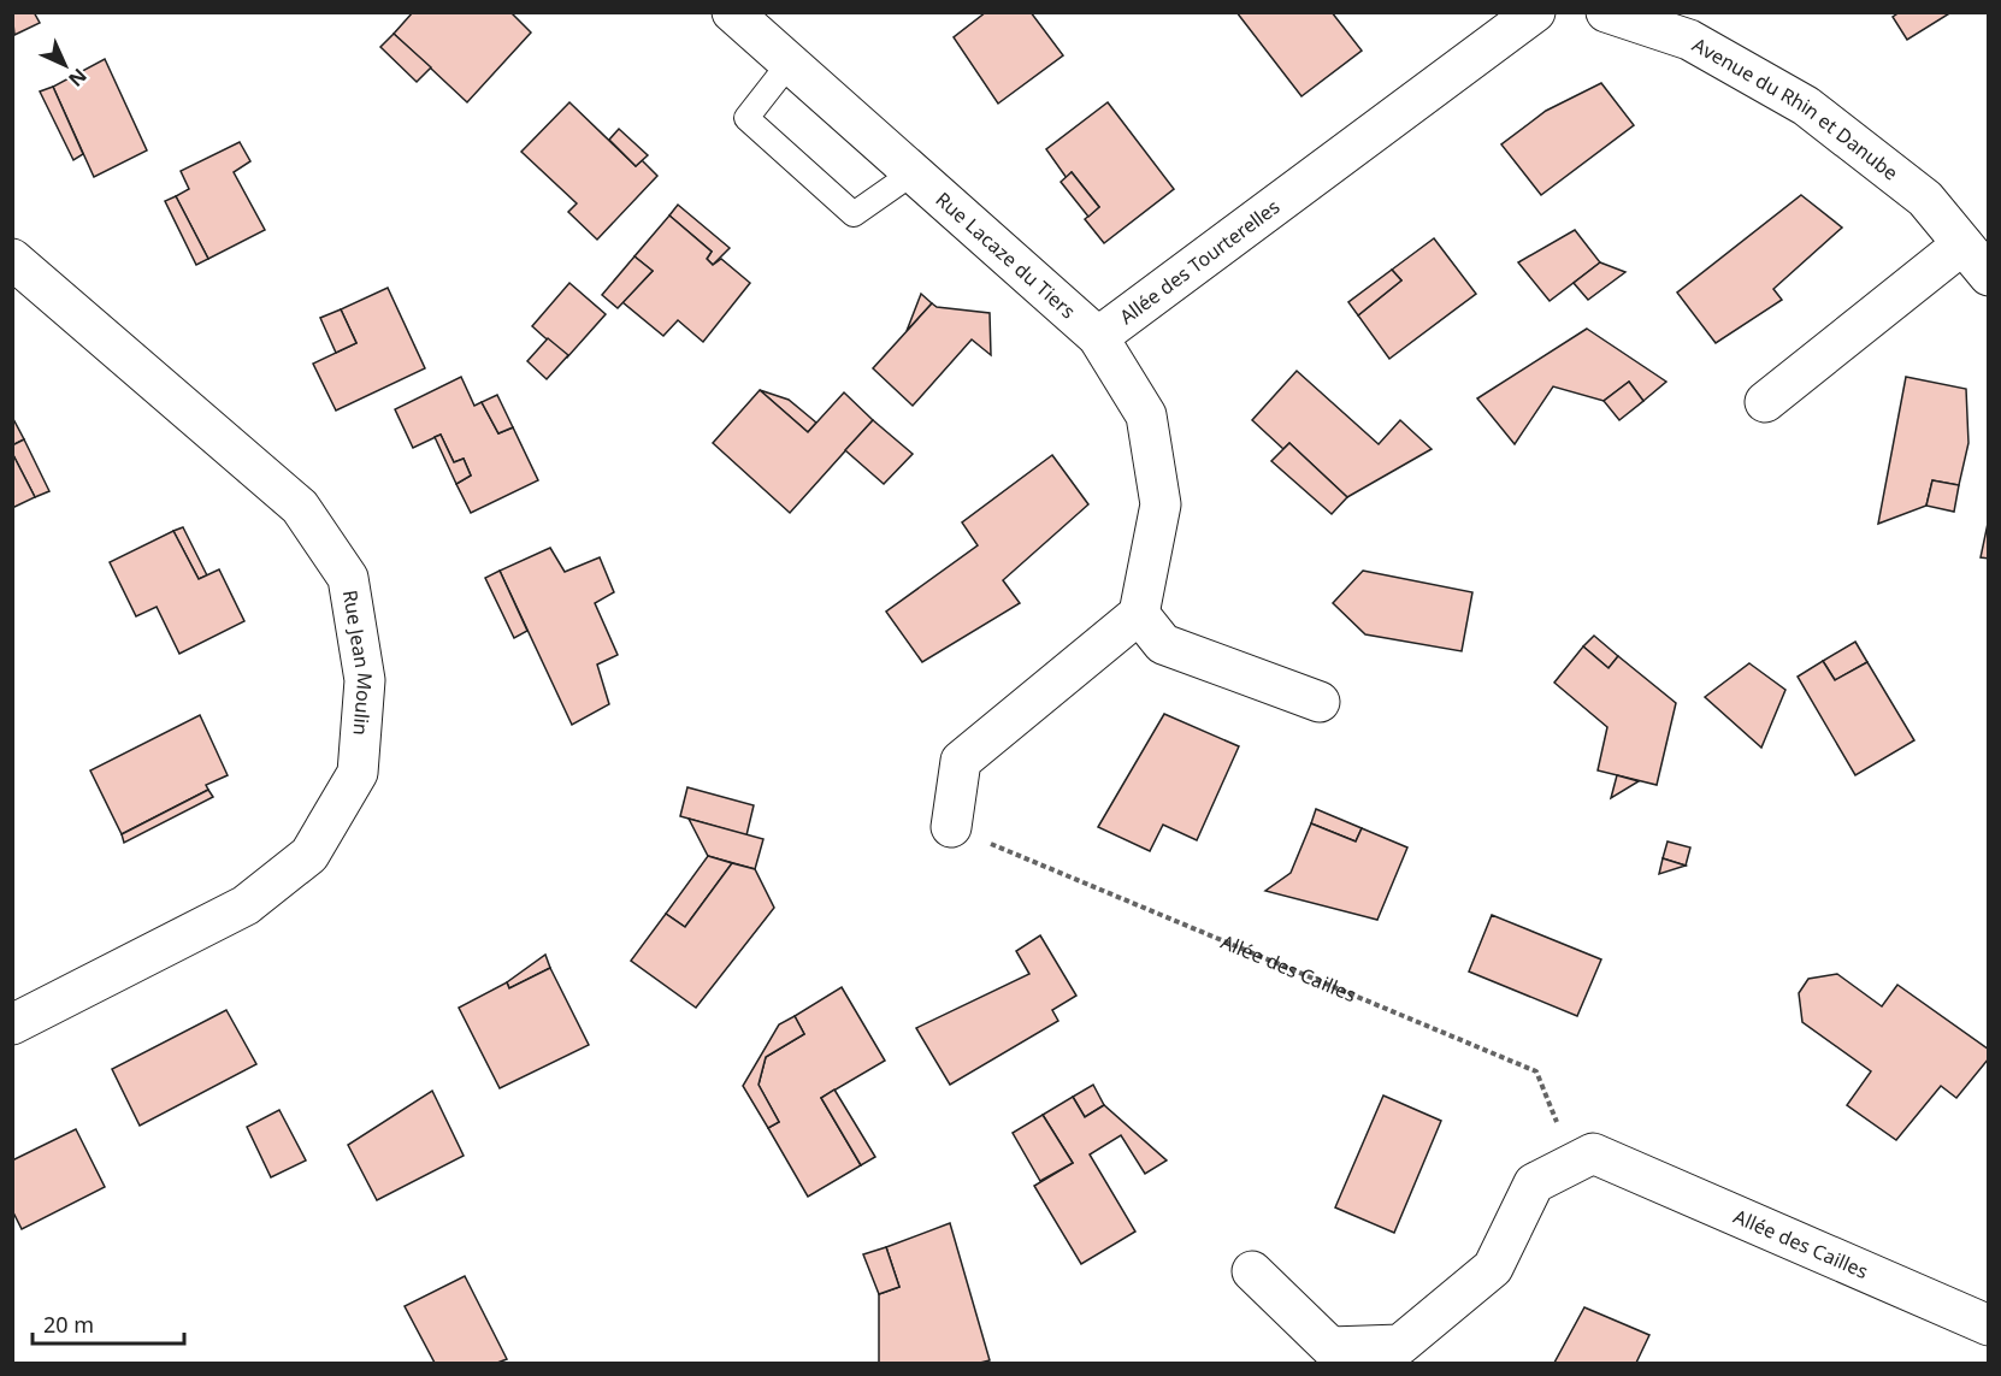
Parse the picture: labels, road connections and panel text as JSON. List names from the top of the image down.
{
  "streets": {
    "street": [
      "Avenue du Rhin et Danube",
      "Rue Lacaze du Tiers",
      "Allée des Tourterelles",
      "Rue Jean Moulin",
      "Allée des Cailles"
    ]
  },
  "crossings": [
    ["Rue Lacaze du Tiers", "Allée des Tourterelles"]
  ],
  "scale_bar": "20 m",
  "north": "bottom right"
}
